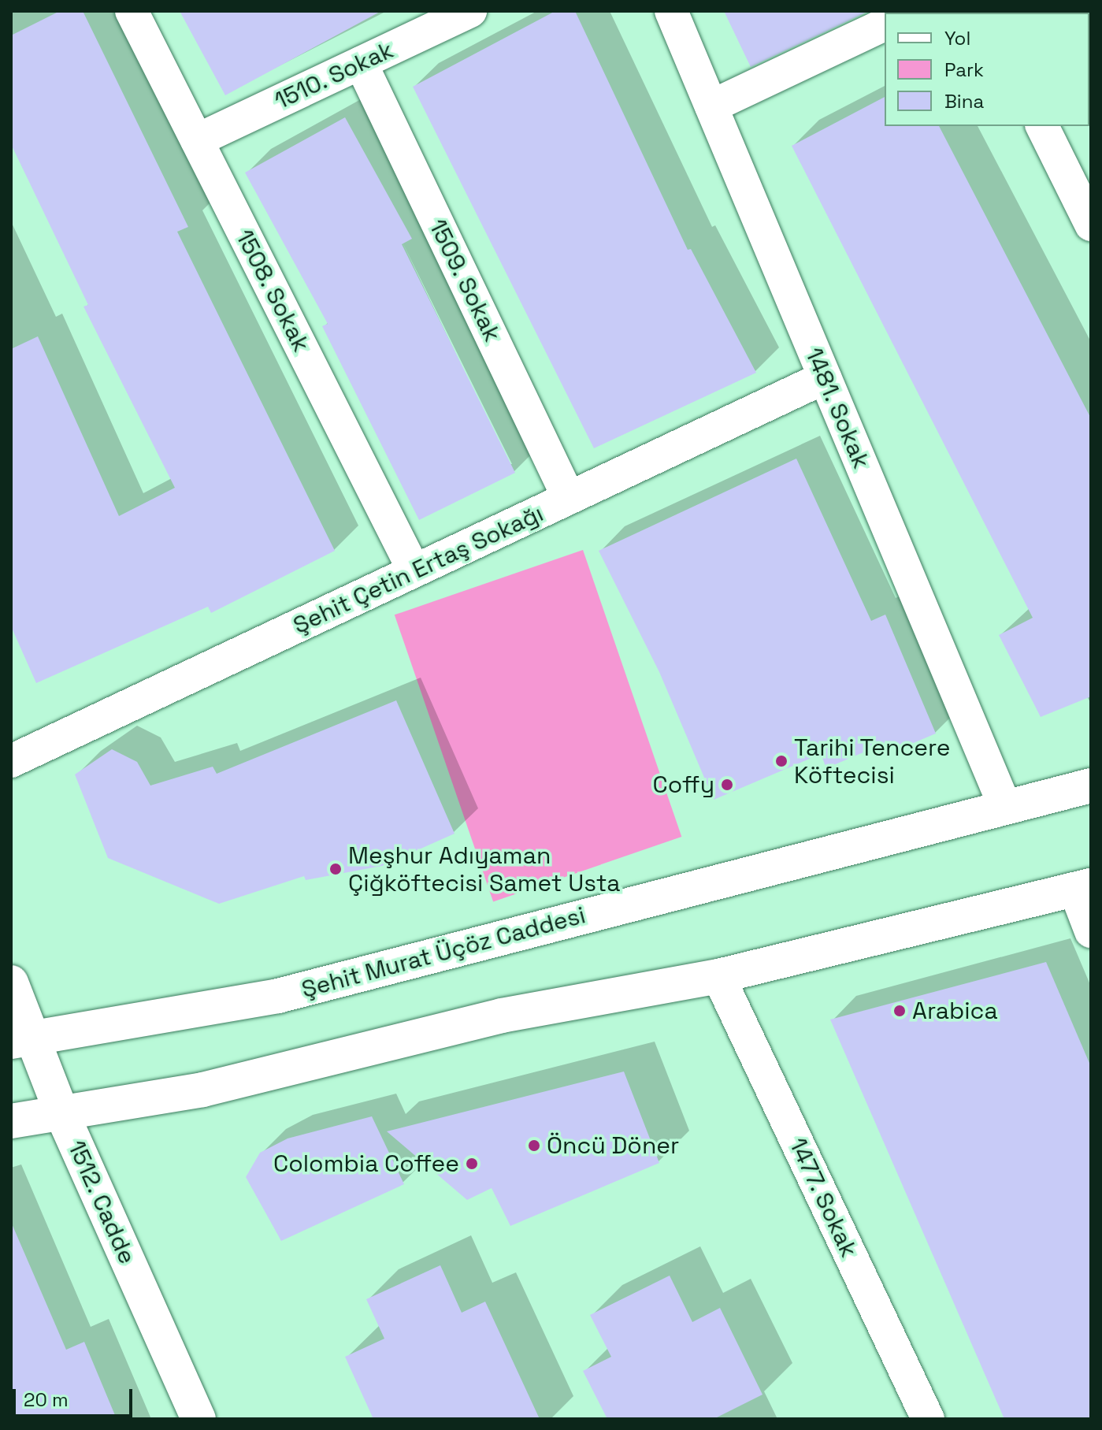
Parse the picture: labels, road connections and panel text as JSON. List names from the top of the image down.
{
  "streets": {
    "main road": ["Şehit Murat Üçöz Caddesi", "1512. Cadde"],
    "street": [
      "1510. Sokak",
      "1509. Sokak",
      "1508. Sokak",
      "1481. Sokak",
      "Şehit Çetin Ertaş Sokağı",
      "1477. Sokak"
    ]
  },
  "crossings": [
    ["1510. Sokak", "1509. Sokak"],
    ["1510. Sokak", "1508. Sokak"],
    ["1509. Sokak", "Şehit Çetin Ertaş Sokağı"],
    ["1508. Sokak", "Şehit Çetin Ertaş Sokağı"],
    ["1481. Sokak", "Şehit Çetin Ertaş Sokağı"],
    ["1481. Sokak", "Şehit Murat Üçöz Caddesi"],
    ["Şehit Murat Üçöz Caddesi", "1512. Cadde"]
  ],
  "places": [
    "Tarihi Tencere Köftecisi",
    "Coffy",
    "Meşhur Adıyaman Çiğköftecisi Samet Usta",
    "Arabica",
    "Öncü Döner",
    "Colombia Coffee"
  ],
  "legend": ["Yol", "Park", "Bina"],
  "scale_bar": "20 m"
}
